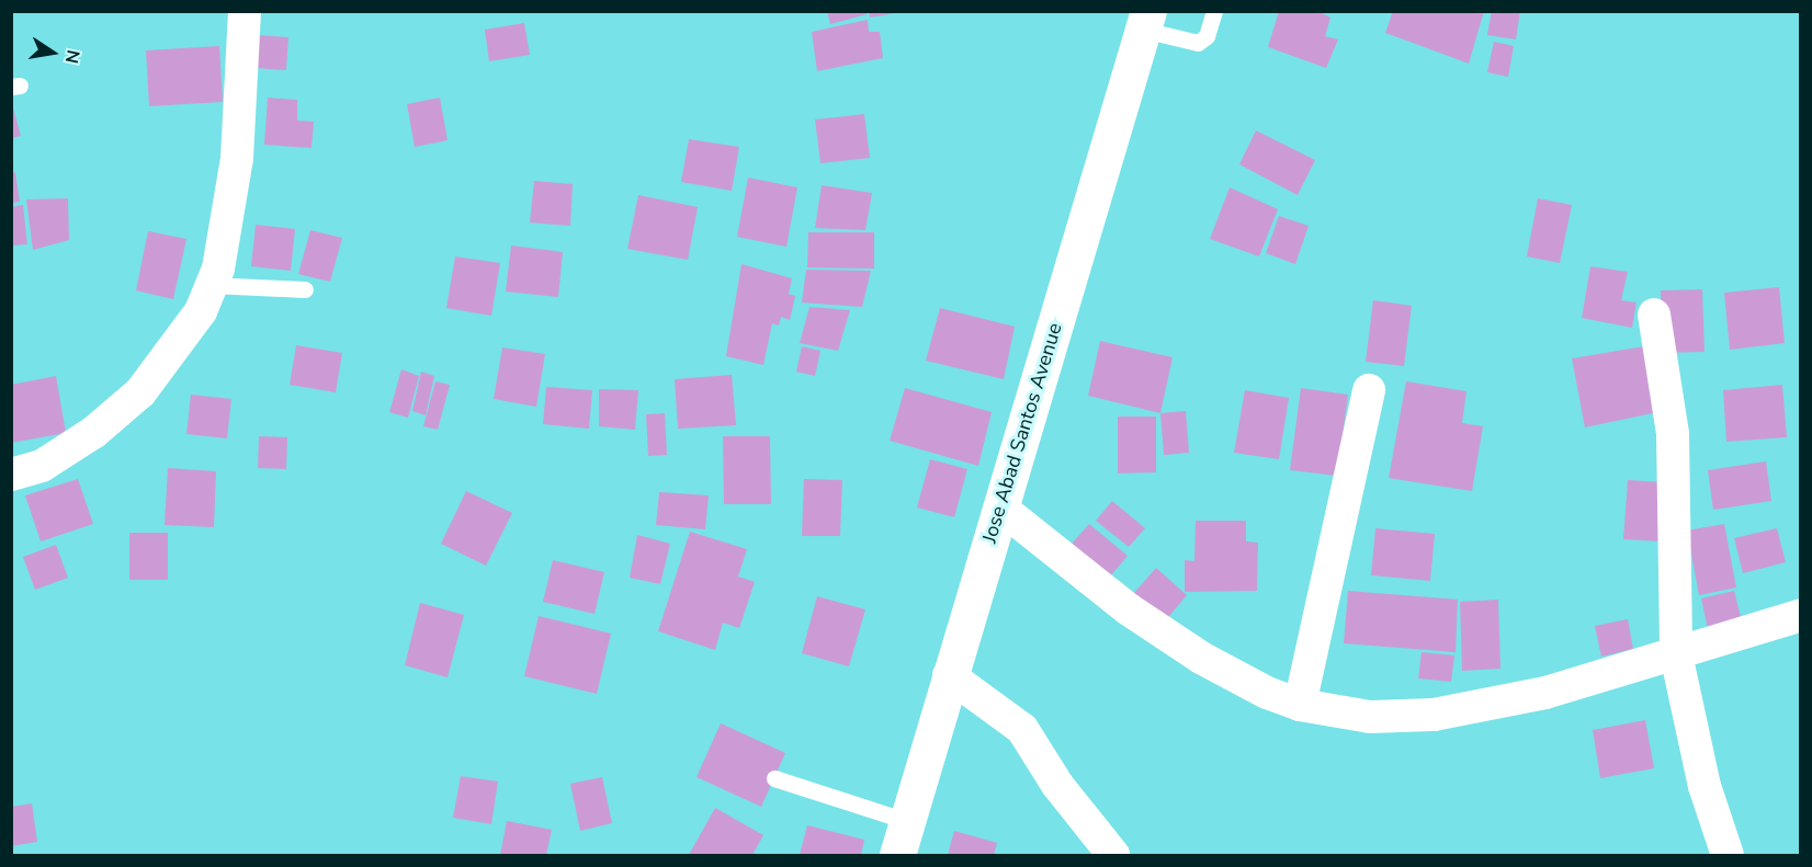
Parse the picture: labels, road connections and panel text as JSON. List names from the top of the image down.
{
  "streets": {
    "highway": ["Jose Abad Santos Avenue"]
  },
  "north": "right"
}
